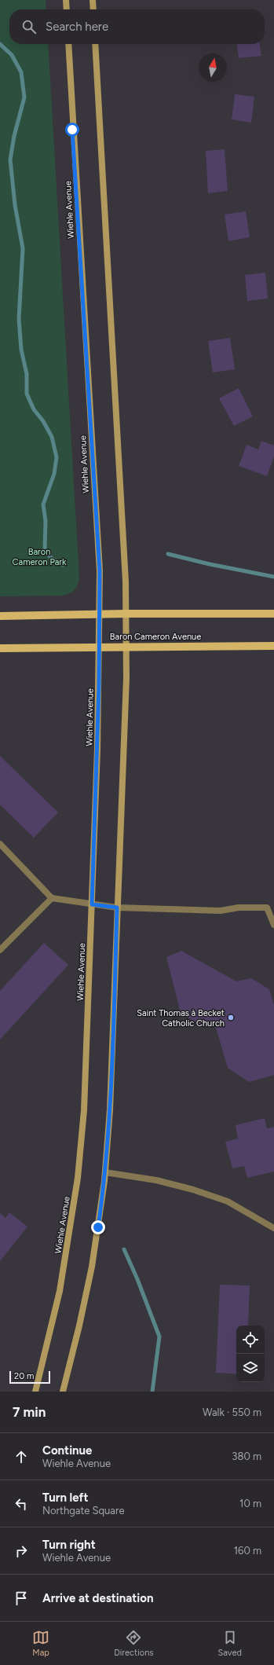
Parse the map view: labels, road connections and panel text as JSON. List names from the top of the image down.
{
  "streets": {
    "main road": ["Wiehle Avenue", "Baron Cameron Avenue"]
  },
  "crossings": [
    ["Wiehle Avenue", "Baron Cameron Avenue"]
  ],
  "parks": ["Baron Cameron Park"],
  "places": ["Saint Thomas à Becket Catholic Church"],
  "scale_bar": "20 m",
  "north": "top",
  "page": {
    "search": "Search here",
    "scale": "20 m",
    "heading": ["7 min", "Walk · 550 m"],
    "list": [
      ["Continue", "Wiehle Avenue", "380 m"],
      ["Turn left", "Northgate Square", "10 m"],
      ["Turn right", "Wiehle Avenue", "160 m"],
      "Arrive at destination"
    ],
    "nav": ["Map", "Directions", "Saved"]
  }
}
